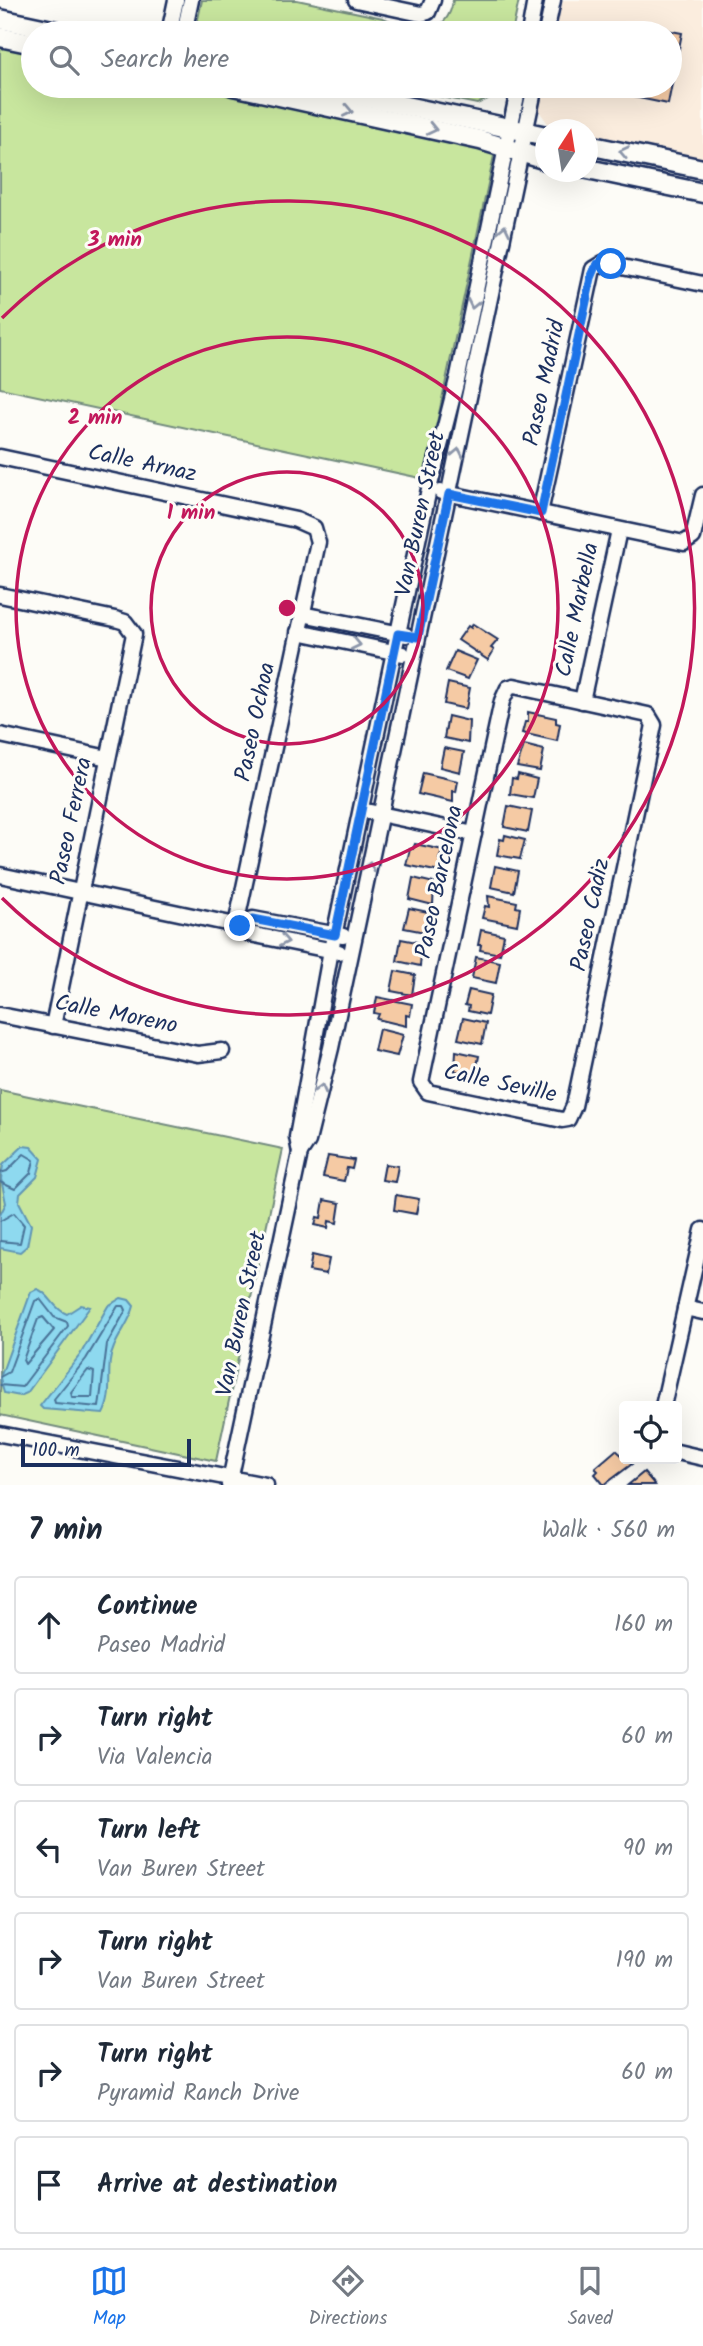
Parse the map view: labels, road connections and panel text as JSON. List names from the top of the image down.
{
  "streets": {
    "street": [
      "Paseo Madrid",
      "Calle Arnaz",
      "Van Buren Street",
      "Calle Marbella",
      "Paseo Ochoa",
      "Paseo Ferrera",
      "Paseo Barcelona",
      "Paseo Cadiz",
      "Calle Moreno",
      "Calle Seville"
    ]
  },
  "crossings": [
    ["Calle Arnaz", "Paseo Ochoa"],
    ["Calle Marbella", "Paseo Barcelona"],
    ["Calle Marbella", "Paseo Cadiz"],
    ["Paseo Ferrera", "Calle Moreno"],
    ["Paseo Barcelona", "Paseo Cadiz"],
    ["Paseo Barcelona", "Calle Seville"],
    ["Paseo Cadiz", "Calle Seville"]
  ],
  "scale_bar": "100 m",
  "north": "top",
  "page": {
    "search": "Search here",
    "scale": "100 m",
    "heading": ["7 min", "Walk · 560 m"],
    "list": [
      ["Continue", "Paseo Madrid", "160 m"],
      ["Turn right", "Via Valencia", "60 m"],
      ["Turn left", "Van Buren Street", "90 m"],
      ["Turn right", "Van Buren Street", "190 m"],
      ["Turn right", "Pyramid Ranch Drive", "60 m"],
      "Arrive at destination"
    ],
    "nav": ["Map", "Directions", "Saved"]
  },
  "rings": ["3 min", "2 min", "1 min"]
}
